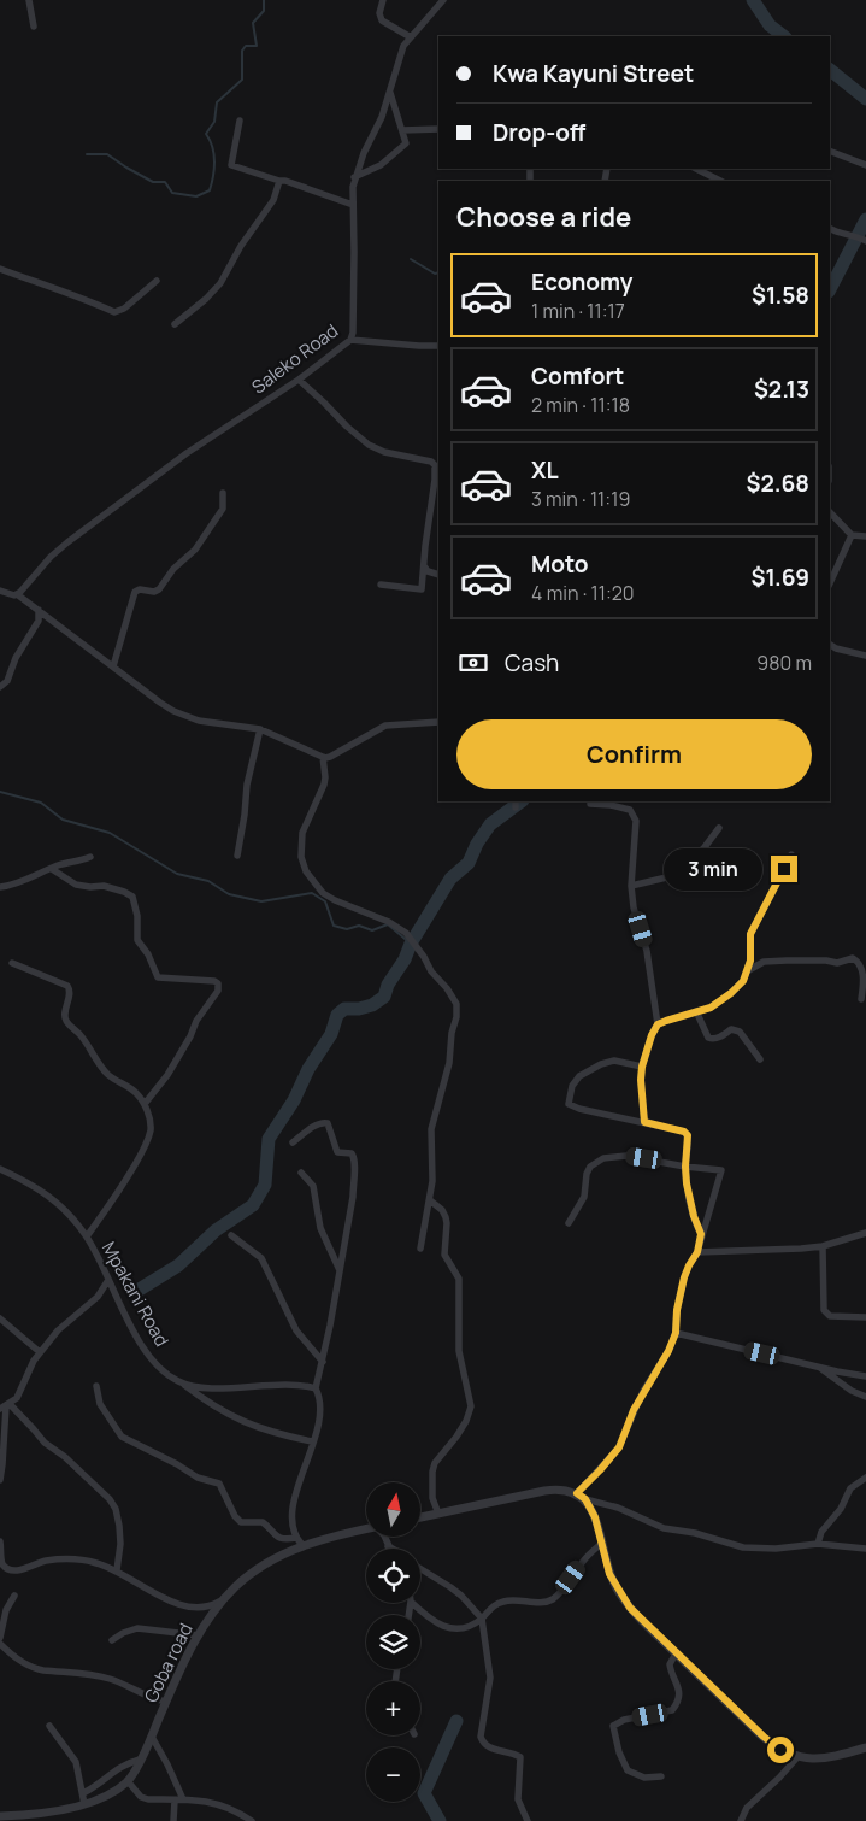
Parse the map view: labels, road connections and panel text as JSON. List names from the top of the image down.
{
  "streets": {
    "street": ["Saleko Road", "Mpakani Road", "Goba road"]
  },
  "north": "top",
  "page": {
    "banner": ["Kwa Kayuni Street", "Drop-off"],
    "heading": "Choose a ride",
    "list": [
      {
        "name": "Economy",
        "note": "1 min · 11:17",
        "value": "$1.58"
      },
      {
        "name": "Comfort",
        "note": "2 min · 11:18",
        "value": "$2.13"
      },
      {
        "name": "XL",
        "note": "3 min · 11:19",
        "value": "$2.68"
      },
      {
        "name": "Moto",
        "note": "4 min · 11:20",
        "value": "$1.69"
      }
    ],
    "pay": ["Cash", "980 m"],
    "buttons": "Confirm",
    "bubble": "3 min",
    "map_buttons": ["+", "−"]
  }
}
